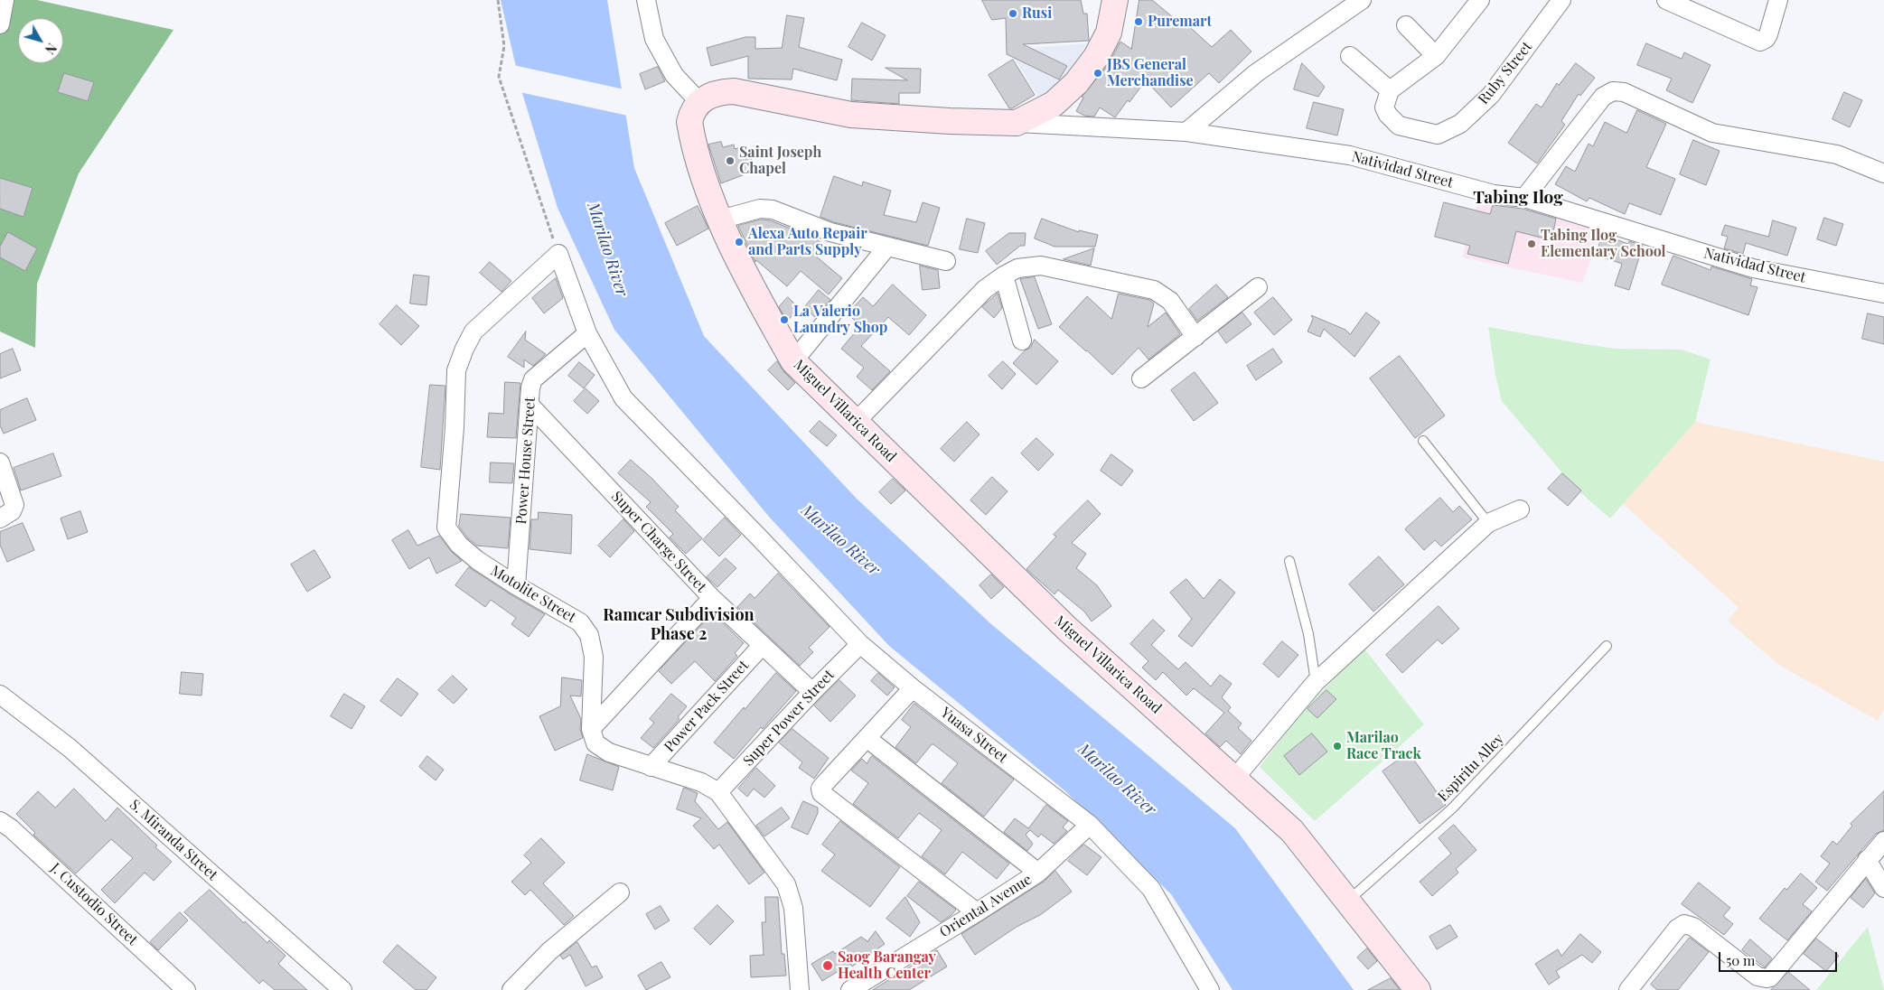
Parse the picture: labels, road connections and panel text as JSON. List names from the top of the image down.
{
  "streets": {
    "main road": ["Miguel Villarica Road"],
    "street": [
      "Ruby Street",
      "Natividad Street",
      "Power House Street",
      "Super Charge Street",
      "Motolite Street",
      "Power Pack Street",
      "Super Power Street",
      "Yuasa Street",
      "S. Miranda Street",
      "J. Custodio Street",
      "Oriental Avenue"
    ],
    "lane": ["Espiritu Alley"]
  },
  "crossings": [
    ["Miguel Villarica Road", "Espiritu Alley"],
    ["Power House Street", "Super Charge Street"],
    ["Power House Street", "Motolite Street"],
    ["Power House Street", "Yuasa Street"],
    ["Super Charge Street", "Power Pack Street"],
    ["Super Charge Street", "Super Power Street"],
    ["Motolite Street", "Yuasa Street"],
    ["Super Power Street", "Yuasa Street"],
    ["Yuasa Street", "Oriental Avenue"]
  ],
  "districts": ["Tabing Ilog", "Ramcar Subdivision Phase 2"],
  "water": ["Marilao River"],
  "places": [
    "Rusi",
    "Puremart",
    "JBS General Merchandise",
    "Saint Joseph Chapel",
    "Alexa Auto Repair and Parts Supply",
    "Tabing Ilog Elementary School",
    "La Valerio Laundry Shop",
    "Marilao Race Track",
    "Saog Barangay Health Center"
  ],
  "scale_bar": "50 m",
  "north": "bottom right"
}
